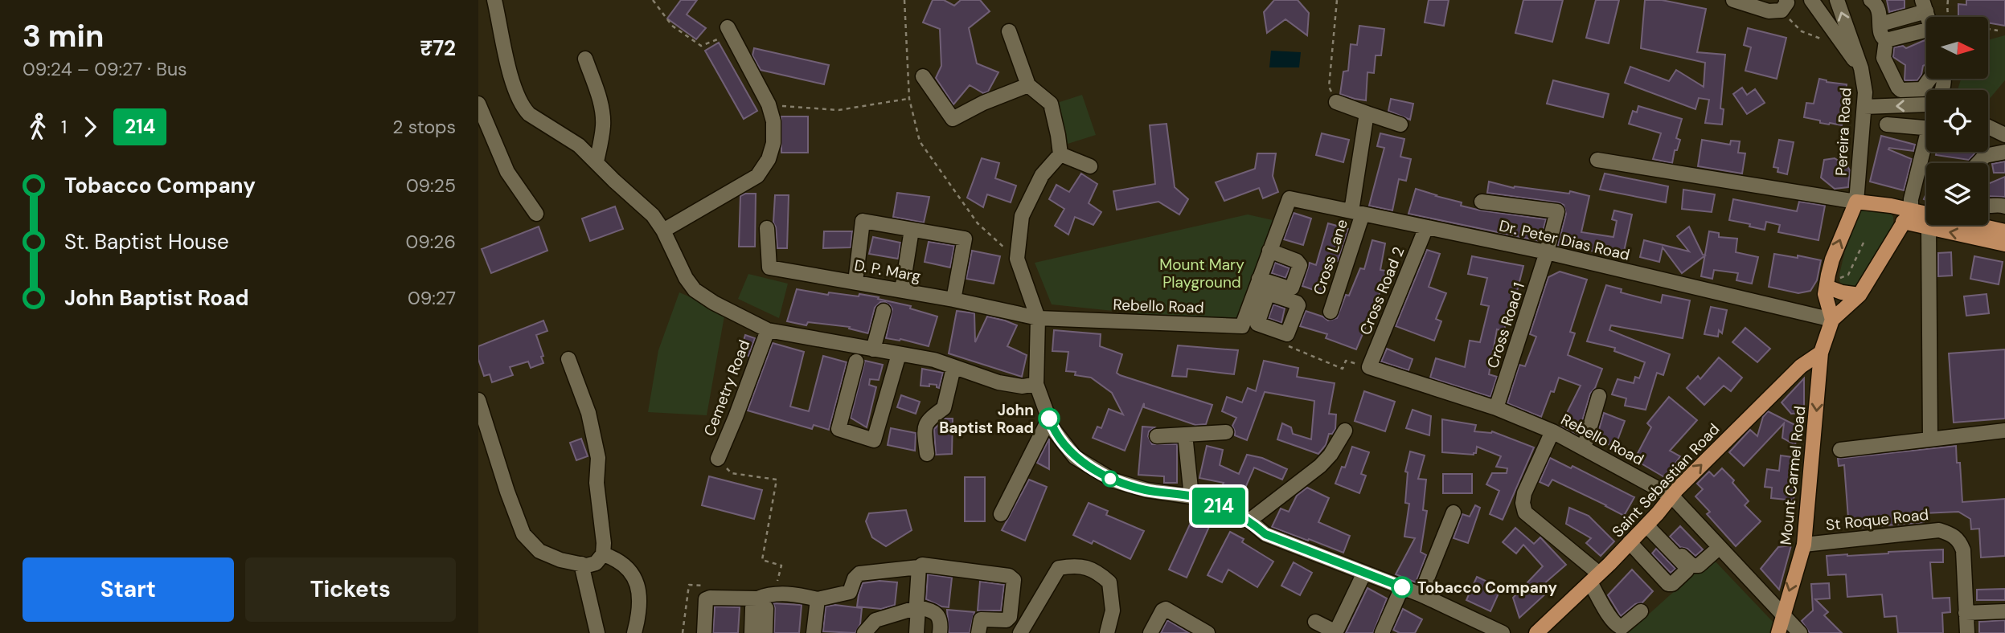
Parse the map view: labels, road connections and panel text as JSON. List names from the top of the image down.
{
  "streets": {
    "main road": ["Mount Carmel Road", "Saint Sebastian Road"],
    "street": [
      "Pereira Road",
      "Dr. Peter Dias Road",
      "Cross Lane",
      "D. P. Marg",
      "Cross Road 2",
      "Rebello Road",
      "Cross Road 1",
      "Cemetry Road",
      "St Roque Road"
    ]
  },
  "crossings": [
    ["Dr. Peter Dias Road", "Cross Lane"],
    ["Dr. Peter Dias Road", "Cross Road 2"],
    ["Dr. Peter Dias Road", "Rebello Road"],
    ["Dr. Peter Dias Road", "Cross Road 1"],
    ["Dr. Peter Dias Road", "Mount Carmel Road"],
    ["D. P. Marg", "Rebello Road"],
    ["Cross Road 2", "Rebello Road"],
    ["Rebello Road", "Cross Road 1"],
    ["Rebello Road", "Mount Carmel Road"],
    ["Rebello Road", "Saint Sebastian Road"],
    ["Mount Carmel Road", "Saint Sebastian Road"],
    ["Mount Carmel Road", "St Roque Road"]
  ],
  "one_way": ["Mount Carmel Road", "Saint Sebastian Road"],
  "parks": ["Mount Mary Playground"],
  "places": ["John Baptist Road", "Tobacco Company"],
  "lines": ["bus line 214"],
  "north": "right",
  "page": {
    "heading": ["3 min", "09:24 – 09:27 · Bus", "₹72"],
    "on_map": "214",
    "legs": ["1", "214", "2 stops"],
    "list": [
      {
        "name": "Tobacco Company",
        "value": "09:25"
      },
      {
        "name": "St. Baptist House",
        "value": "09:26"
      },
      {
        "name": "John Baptist Road",
        "value": "09:27"
      }
    ],
    "buttons": ["Start", "Tickets"]
  }
}
